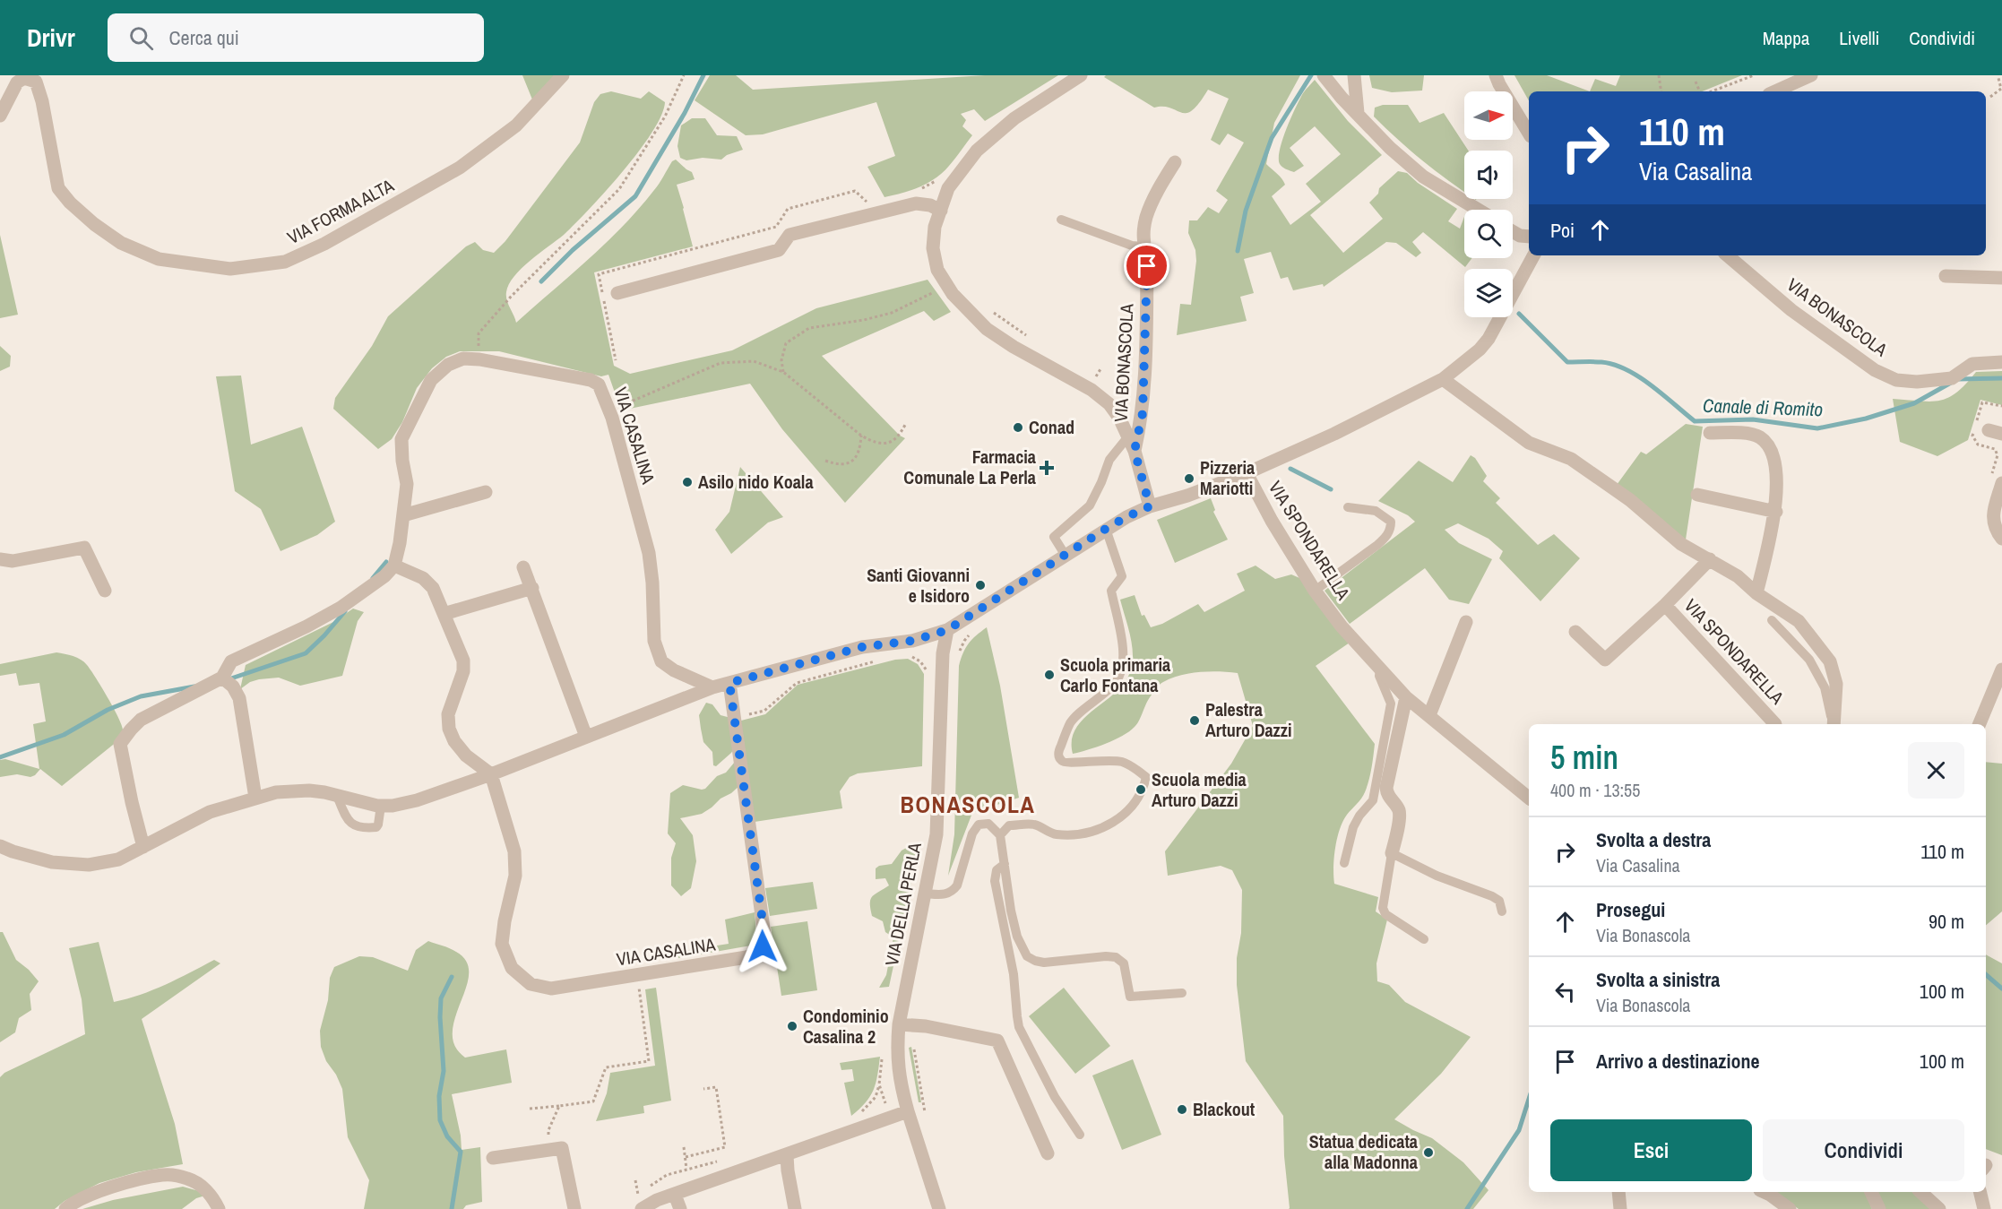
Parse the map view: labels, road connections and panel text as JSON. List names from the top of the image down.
{
  "streets": {
    "street": [
      "VIA FORMA ALTA",
      "VIA BONASCOLA",
      "VIA CASALINA",
      "VIA SPONDARELLA",
      "VIA DELLA PERLA"
    ]
  },
  "districts": ["BONASCOLA"],
  "water": ["Canale di Romito"],
  "places": {
    "other": [
      "Conad",
      "Pizzeria Mariotti",
      "Asilo nido Koala",
      "Santi Giovanni e Isidoro",
      "Scuola primaria Carlo Fontana",
      "Palestra Arturo Dazzi",
      "Scuola media Arturo Dazzi",
      "Condominio Casalina 2",
      "Blackout",
      "Statua dedicata alla Madonna"
    ],
    "health": ["Farmacia Comunale La Perla"]
  },
  "north": "right",
  "page": {
    "header": "Drivr",
    "search": "Cerca qui",
    "nav": ["Mappa", "Livelli", "Condividi"],
    "turn": ["110 m", "Via Casalina"],
    "then": "Poi",
    "heading": ["5 min", "400 m · 13:55"],
    "list": [
      {
        "name": "Svolta a destra",
        "note": "Via Casalina",
        "value": "110 m"
      },
      {
        "name": "Prosegui",
        "note": "Via Bonascola",
        "value": "90 m"
      },
      {
        "name": "Svolta a sinistra",
        "note": "Via Bonascola",
        "value": "100 m"
      },
      {
        "name": "Arrivo a destinazione",
        "value": "100 m"
      }
    ],
    "buttons": ["Esci", "Condividi"]
  }
}
